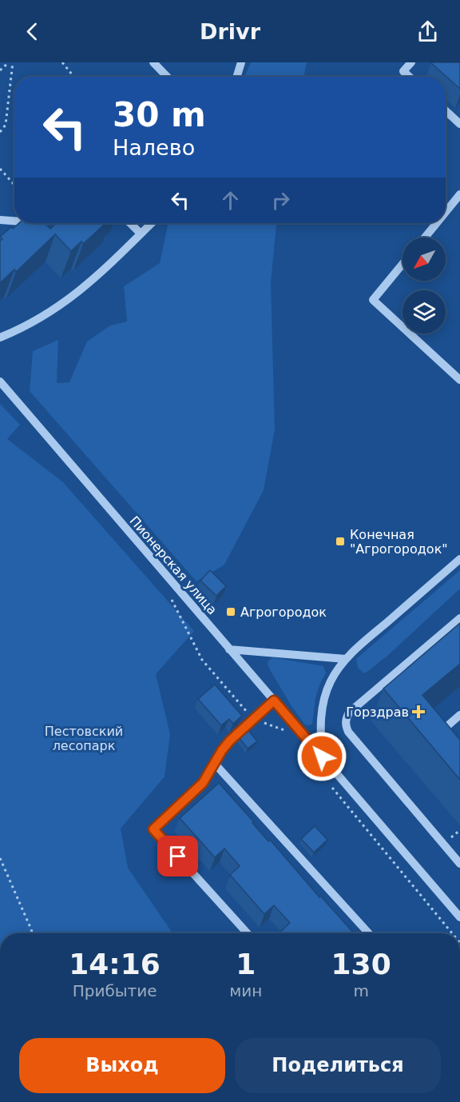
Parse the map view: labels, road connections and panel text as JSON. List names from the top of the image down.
{
  "streets": {
    "street": ["Пионерская улица"]
  },
  "parks": ["Пестовский лесопарк"],
  "places": {
    "transit": ["Конечная \"Агрогородок\"", "Агрогородок"],
    "health": ["Горздрав"]
  },
  "north": "bottom left",
  "page": {
    "header": "Drivr",
    "turn": ["30 m", "Налево"],
    "eta": [
      "14:16",
      "Прибытие",
      "1",
      "мин",
      "130",
      "m"
    ],
    "buttons": ["Выход", "Поделиться"]
  }
}
